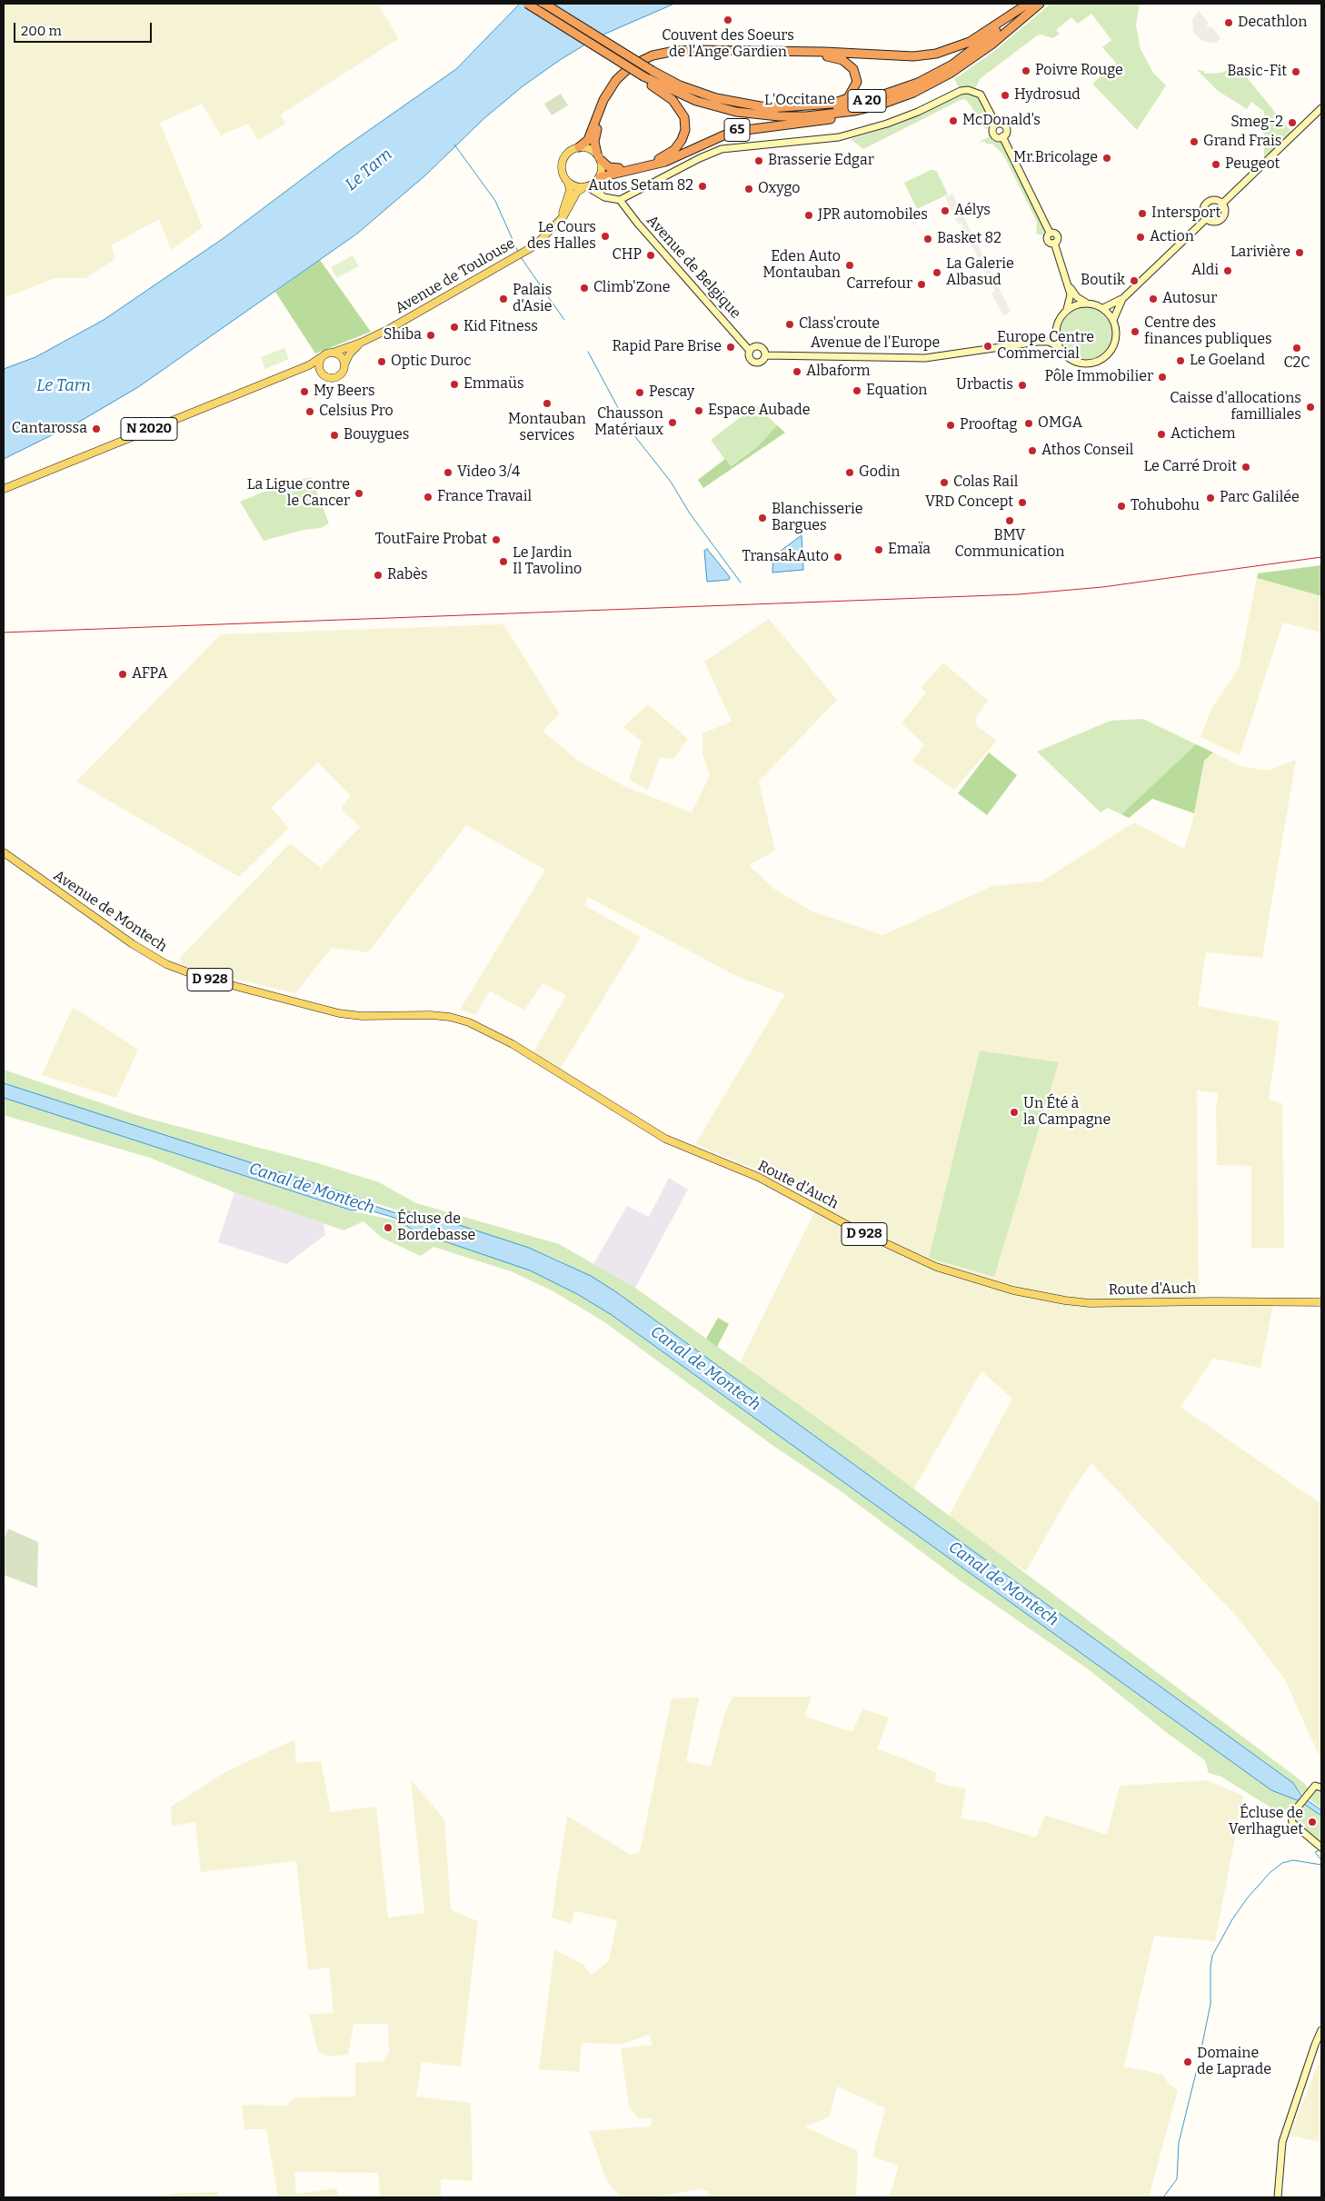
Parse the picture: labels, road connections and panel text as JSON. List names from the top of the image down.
{
  "streets": {
    "highway": ["L'Occitane", "A 20", "65"],
    "main road": [
      "Avenue de Toulouse",
      "N 2020",
      "Avenue de Montech",
      "D 928",
      "Route d'Auch"
    ],
    "street": ["Avenue de Belgique", "Avenue de l'Europe"]
  },
  "crossings": [
    ["L'Occitane", "65"],
    ["65", "Avenue de Toulouse"],
    ["Avenue de Belgique", "Avenue de l'Europe"],
    ["Avenue de Montech", "Route d'Auch"]
  ],
  "water": ["Le Tarn", "Canal de Montech"],
  "places": [
    "Couvent des Soeurs de l'Ange Gardien",
    "Decathlon",
    "Poivre Rouge",
    "Basic-Fit",
    "Hydrosud",
    "McDonald's",
    "Smeg-2",
    "Grand Frais",
    "Mr.Bricolage",
    "Brasserie Edgar",
    "Peugeot",
    "Autos Setam 82",
    "Oxygo",
    "Aélys",
    "Intersport",
    "JPR automobiles",
    "Le Cours des Halles",
    "Action",
    "Basket 82",
    "Larivière",
    "CHP",
    "Eden Auto Montauban",
    "Aldi",
    "La Galerie Albasud",
    "Boutik",
    "Carrefour",
    "Climb'Zone",
    "Palais d'Asie",
    "Autosur",
    "Class'croute",
    "Kid Fitness",
    "Centre des finances publiques",
    "Shiba",
    "Europe Centre Commercial",
    "Rapid Pare Brise",
    "C2C",
    "Le Goeland",
    "Optic Duroc",
    "Albaform",
    "Pôle Immobilier",
    "Emmaüs",
    "Urbactis",
    "Equation",
    "My Beers",
    "Pescay",
    "Montauban services",
    "Caisse d'allocations familliales",
    "Espace Aubade",
    "Celsius Pro",
    "Chausson Matériaux",
    "OMGA",
    "Prooftag",
    "Cantarossa",
    "Actichem",
    "Bouygues",
    "Athos Conseil",
    "Le Carré Droit",
    "Video 3/4",
    "Godin",
    "Colas Rail",
    "La Ligue contre le Cancer",
    "France Travail",
    "Parc Galilée",
    "VRD Concept",
    "Tohubohu",
    "Blanchisserie Bargues",
    "BMV Communication",
    "ToutFaire Probat",
    "Emaïa",
    "TransakAuto",
    "Le Jardin Il Tavolino",
    "Rabès",
    "AFPA",
    "Un Été à la Campagne",
    "Écluse de Bordebasse",
    "Écluse de Verlhaguet",
    "Domaine de Laprade"
  ],
  "scale_bar": "200 m"
}
